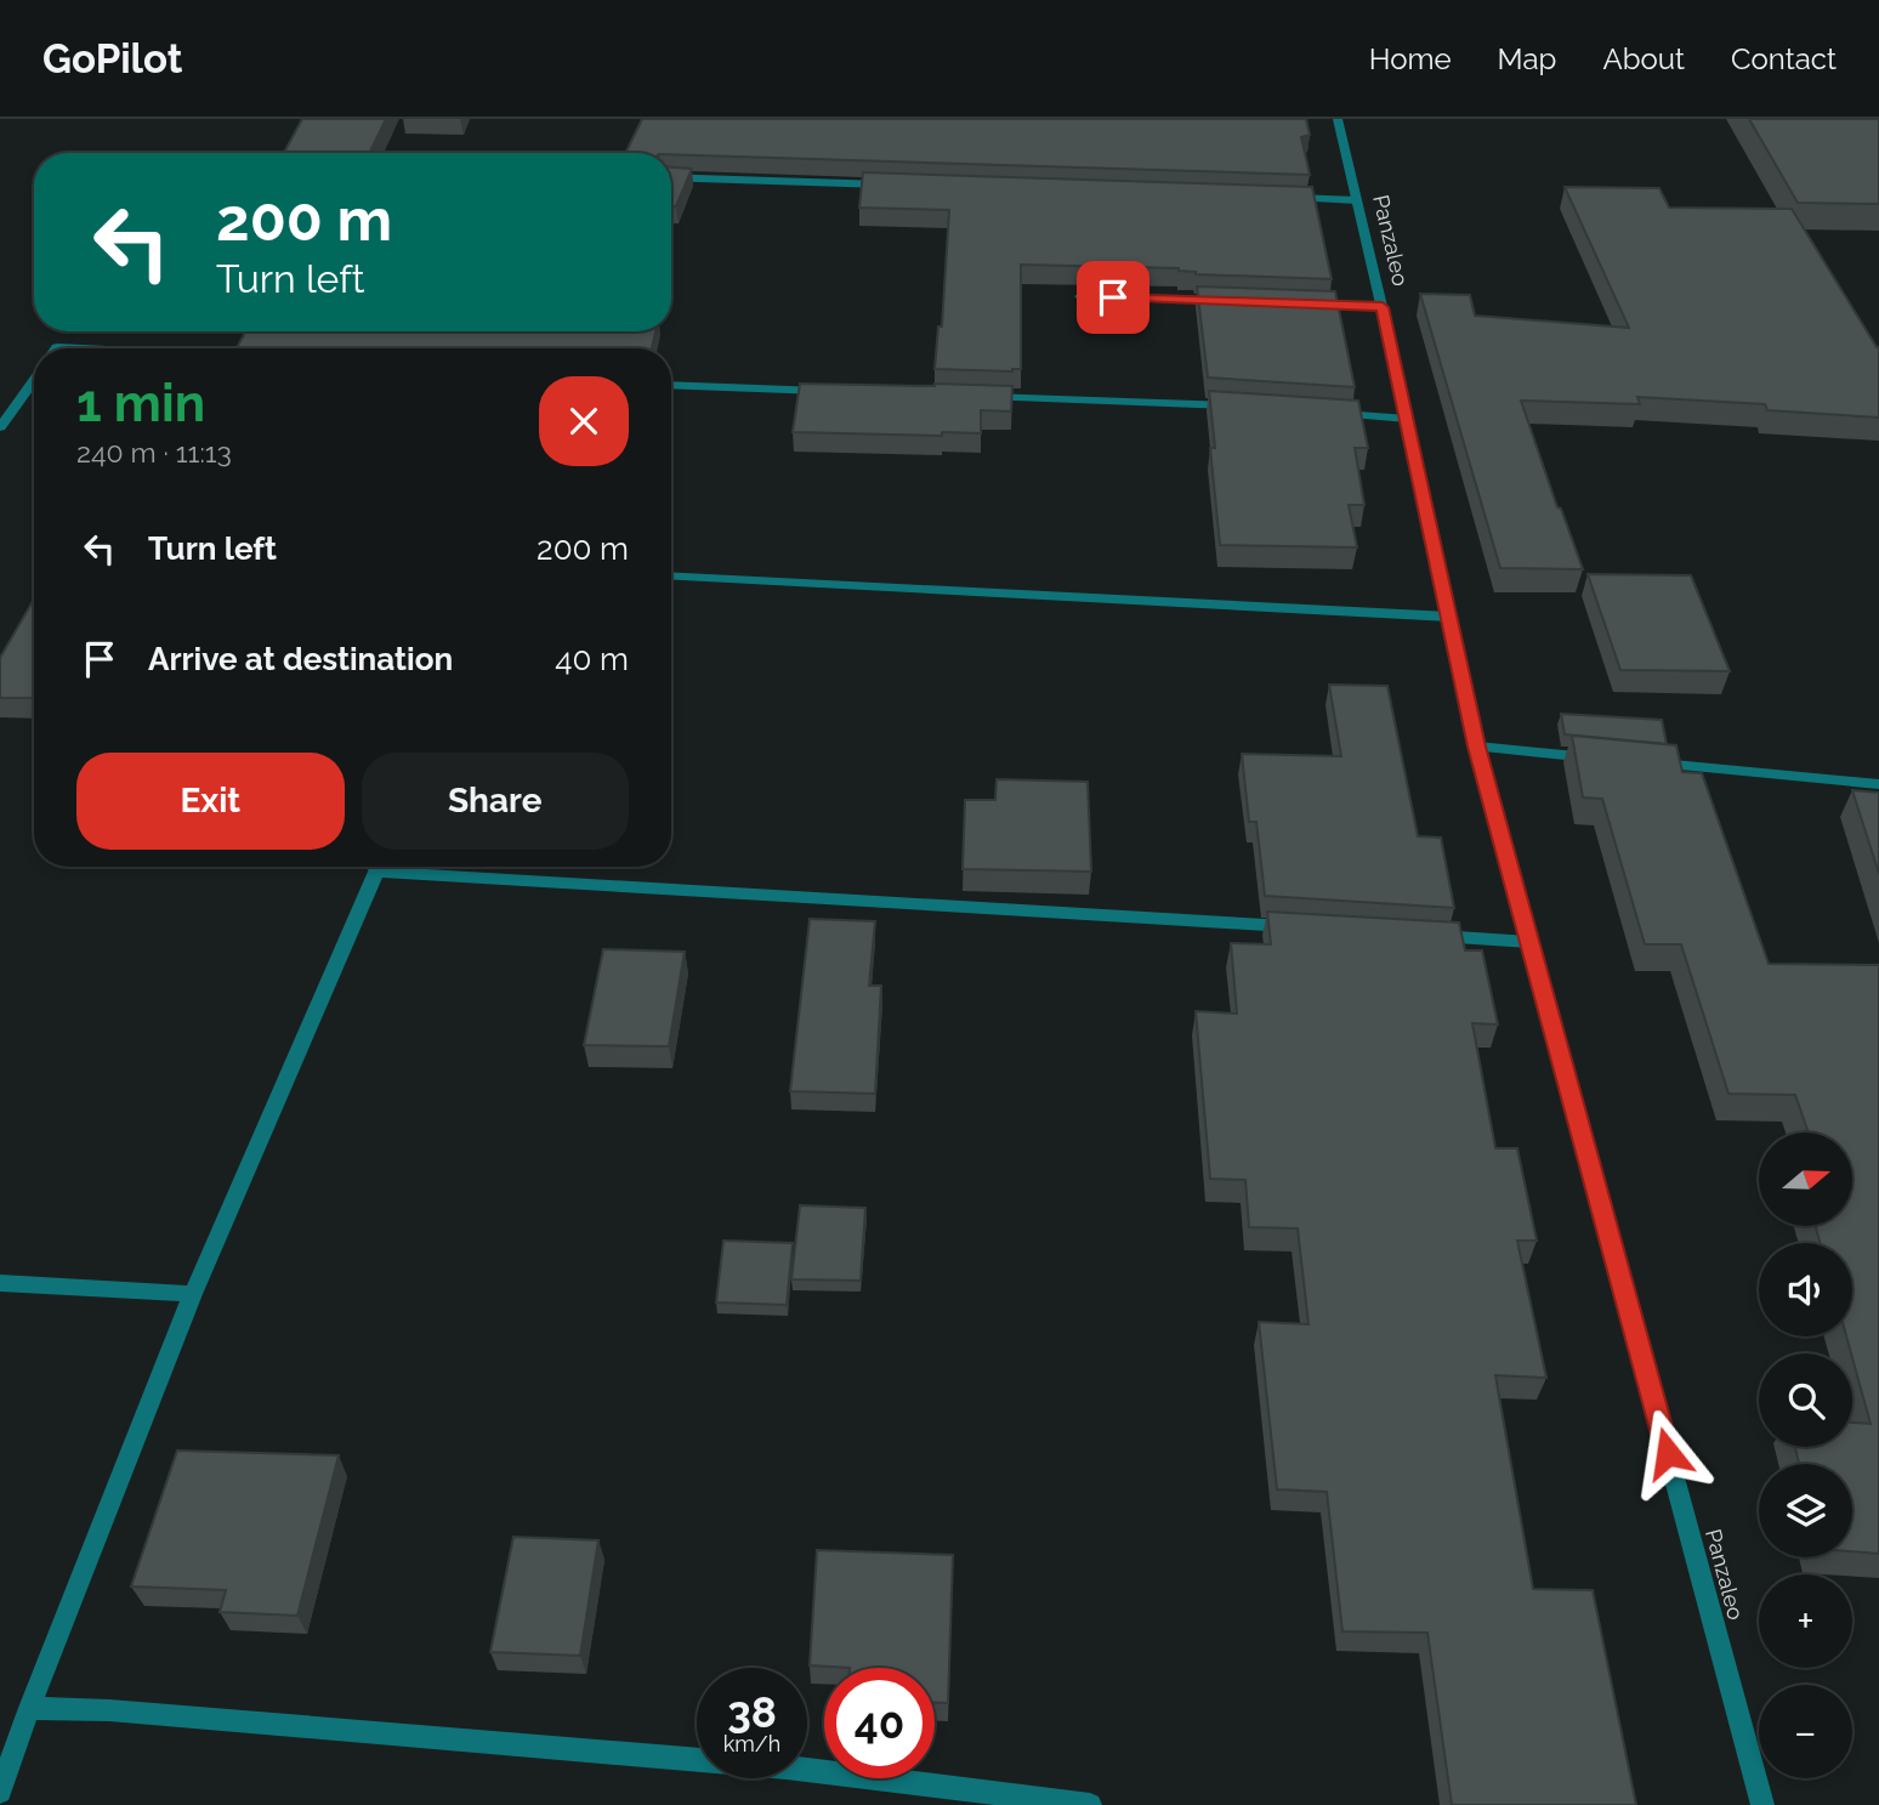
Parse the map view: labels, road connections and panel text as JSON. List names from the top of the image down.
{
  "streets": {
    "street": ["Panzaleo"]
  },
  "north": "right",
  "page": {
    "header": "GoPilot",
    "nav": [
      "Home",
      "Map",
      "About",
      "Contact"
    ],
    "turn": ["200 m", "Turn left"],
    "heading": ["1 min", "240 m · 11:13"],
    "list": [
      {
        "name": "Turn left",
        "value": "200 m"
      },
      {
        "name": "Arrive at destination",
        "value": "40 m"
      }
    ],
    "buttons": ["Exit", "Share"],
    "map_buttons": ["+", "−"],
    "speed": "38 km/h",
    "limit": "40"
  }
}
